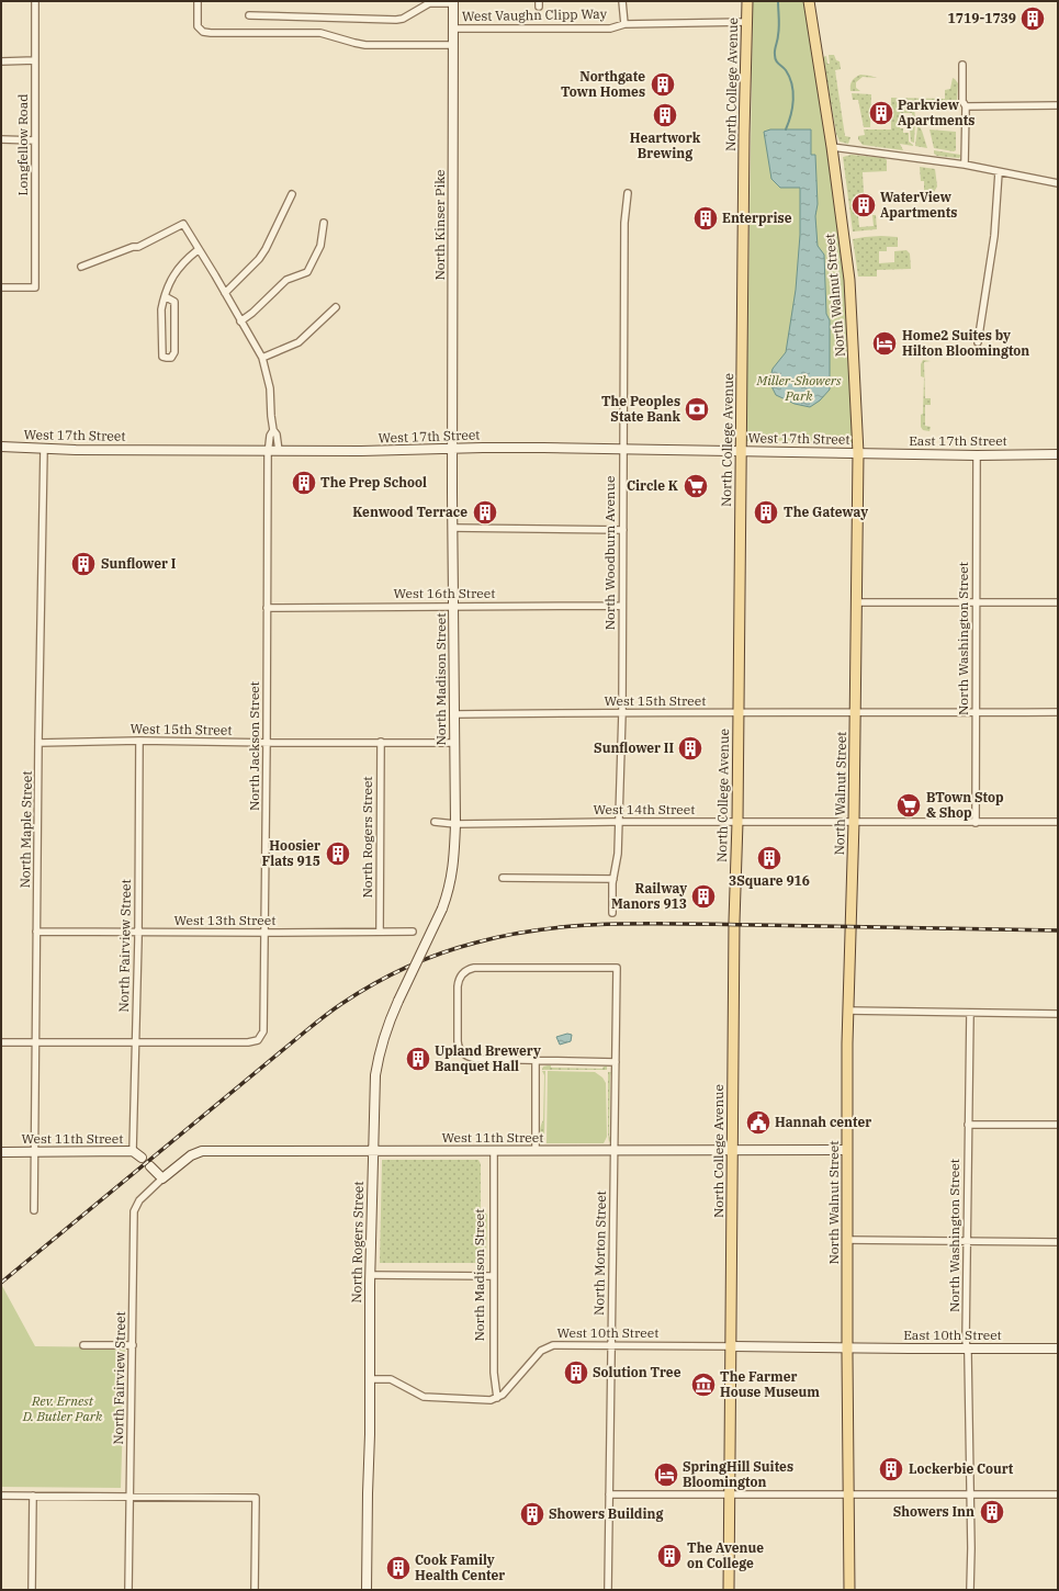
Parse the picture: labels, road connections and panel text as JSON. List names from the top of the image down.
{
  "streets": {
    "main road": ["North College Avenue", "North Walnut Street"],
    "street": [
      "West Vaughn Clipp Way",
      "Longfellow Road",
      "North Kinser Pike",
      "West 17th Street",
      "East 17th Street",
      "North Woodburn Avenue",
      "West 16th Street",
      "North Washington Street",
      "North Madison Street",
      "West 15th Street",
      "North Jackson Street",
      "West 14th Street",
      "North Maple Street",
      "North Rogers Street",
      "West 13th Street",
      "North Fairview Street",
      "West 11th Street",
      "North Morton Street",
      "West 10th Street",
      "East 10th Street"
    ]
  },
  "crossings": [
    ["West Vaughn Clipp Way", "North College Avenue"],
    ["West Vaughn Clipp Way", "North Kinser Pike"],
    ["North College Avenue", "West 17th Street"],
    ["North College Avenue", "West 15th Street"],
    ["North College Avenue", "West 14th Street"],
    ["North College Avenue", "West 11th Street"],
    ["North College Avenue", "West 10th Street"],
    ["North Kinser Pike", "West 17th Street"],
    ["North Kinser Pike", "North Madison Street"],
    ["North Walnut Street", "West 17th Street"],
    ["North Walnut Street", "East 17th Street"],
    ["North Walnut Street", "West 15th Street"],
    ["North Walnut Street", "West 14th Street"],
    ["North Walnut Street", "West 11th Street"],
    ["North Walnut Street", "West 10th Street"],
    ["North Walnut Street", "East 10th Street"],
    ["West 17th Street", "East 17th Street"],
    ["West 17th Street", "North Woodburn Avenue"],
    ["West 17th Street", "North Madison Street"],
    ["West 17th Street", "North Jackson Street"],
    ["West 17th Street", "North Maple Street"],
    ["East 17th Street", "North Washington Street"],
    ["North Woodburn Avenue", "West 16th Street"],
    ["North Woodburn Avenue", "West 15th Street"],
    ["North Woodburn Avenue", "West 14th Street"],
    ["West 16th Street", "North Madison Street"],
    ["West 16th Street", "North Jackson Street"],
    ["North Washington Street", "West 15th Street"],
    ["North Washington Street", "West 14th Street"],
    ["North Washington Street", "East 10th Street"],
    ["North Madison Street", "West 15th Street"],
    ["North Madison Street", "West 14th Street"],
    ["North Madison Street", "North Rogers Street"],
    ["North Madison Street", "West 11th Street"],
    ["North Madison Street", "West 10th Street"],
    ["West 15th Street", "North Jackson Street"],
    ["West 15th Street", "North Maple Street"],
    ["West 15th Street", "North Rogers Street"],
    ["West 15th Street", "North Fairview Street"],
    ["North Jackson Street", "West 13th Street"],
    ["North Jackson Street", "North Fairview Street"],
    ["North Maple Street", "West 13th Street"],
    ["North Maple Street", "West 11th Street"],
    ["North Rogers Street", "West 13th Street"],
    ["North Rogers Street", "West 11th Street"],
    ["West 13th Street", "North Fairview Street"],
    ["North Fairview Street", "West 11th Street"],
    ["West 11th Street", "North Morton Street"],
    ["North Morton Street", "West 10th Street"],
    ["West 10th Street", "East 10th Street"]
  ],
  "parks": ["Miller-Showers Park", "Rev. Ernest D. Butler Park"],
  "places": {
    "building": [
      "1719-1739",
      "Northgate Town Homes",
      "Parkview Apartments",
      "Heartwork Brewing",
      "WaterView Apartments",
      "Enterprise",
      "The Prep School",
      "Kenwood Terrace",
      "The Gateway",
      "Sunflower I",
      "Sunflower II",
      "Hoosier Flats 915",
      "3Square 916",
      "Railway Manors 913",
      "Upland Brewery Banquet Hall",
      "Solution Tree",
      "Lockerbie Court",
      "Showers Inn",
      "Showers Building",
      "The Avenue on College",
      "Cook Family Health Center"
    ],
    "hotel": ["Home2 Suites by Hilton Bloomington", "SpringHill Suites Bloomington"],
    "bank": ["The Peoples State Bank"],
    "supermarket": ["Circle K", "BTown Stop & Shop"],
    "public building": ["Hannah center"],
    "museum": ["The Farmer House Museum"]
  }
}
